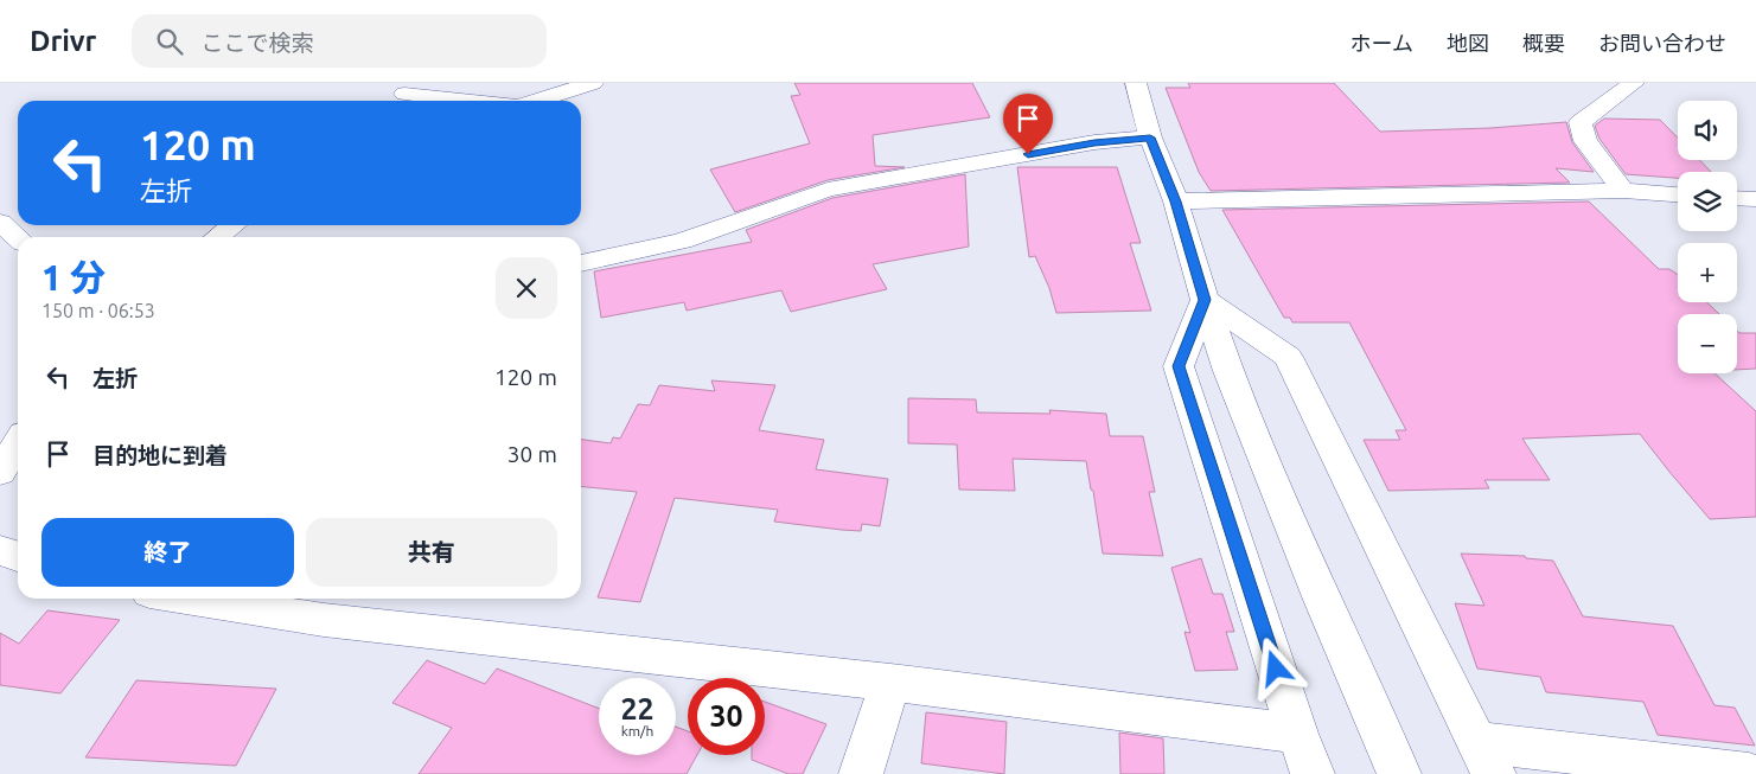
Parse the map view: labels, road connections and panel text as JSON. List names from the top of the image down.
{
  "page": {
    "header": "Drivr",
    "search": "ここで検索",
    "nav": [
      "ホーム",
      "地図",
      "概要",
      "お問い合わせ"
    ],
    "map_buttons": ["+", "−"],
    "turn": ["120 m", "左折"],
    "heading": ["1 分", "150 m · 06:53"],
    "list": [
      {
        "name": "左折",
        "value": "120 m"
      },
      {
        "name": "目的地に到着",
        "value": "30 m"
      }
    ],
    "buttons": ["終了", "共有"],
    "speed": "22 km/h",
    "limit": "30"
  }
}
